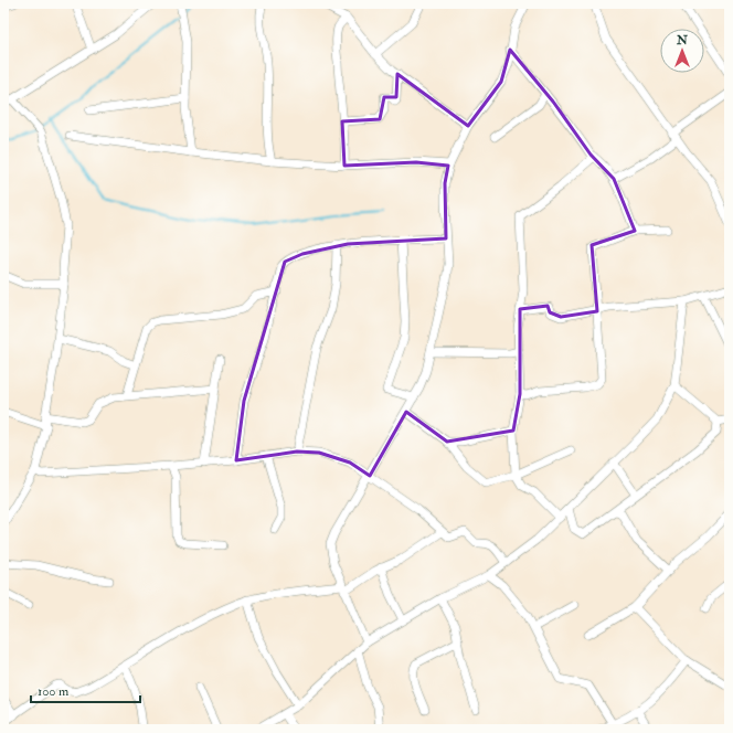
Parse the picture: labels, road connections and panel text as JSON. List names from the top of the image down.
{
  "scale_bar": "100 m",
  "north": "top"
}
